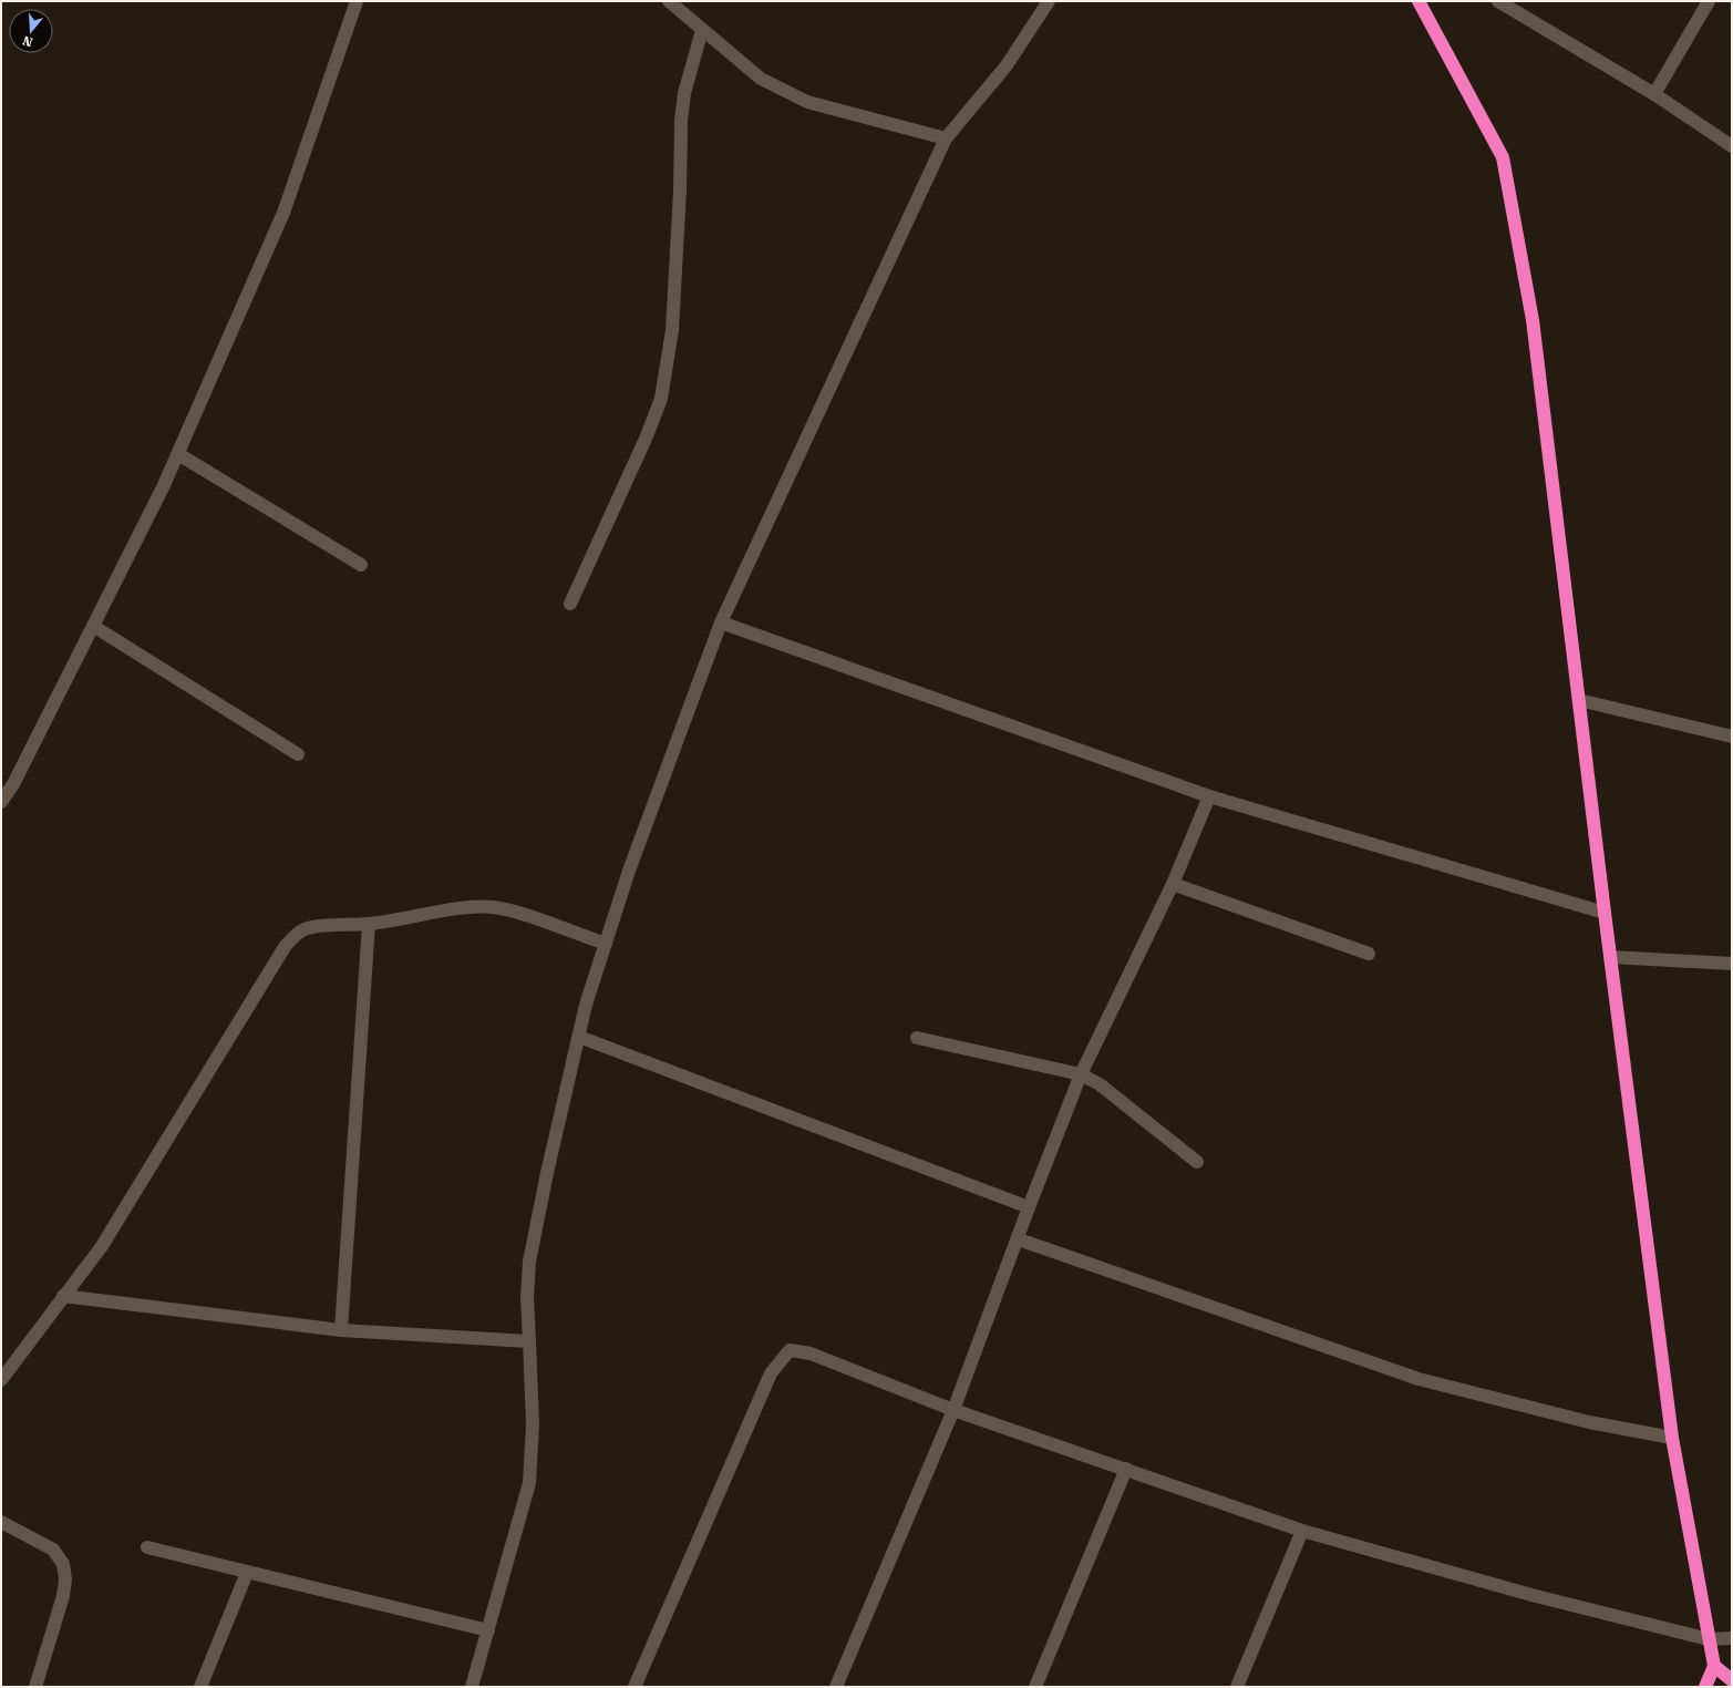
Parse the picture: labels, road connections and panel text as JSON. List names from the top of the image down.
{
  "north": "bottom"
}
